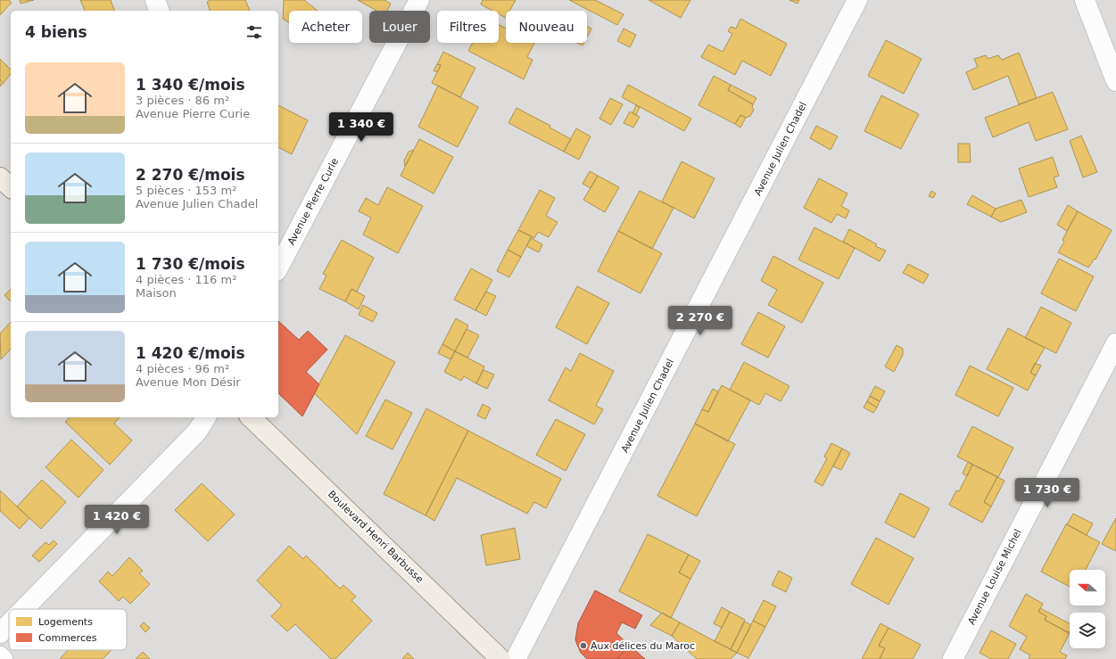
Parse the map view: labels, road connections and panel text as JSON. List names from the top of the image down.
{
  "streets": {
    "main road": ["Boulevard Henri Barbusse"],
    "street": ["Avenue Julien Chadel", "Avenue Pierre Curie", "Avenue Louise Michel"]
  },
  "places": ["Aux délices du Maroc"],
  "legend": ["Logements", "Commerces"],
  "north": "left",
  "page": {
    "chip": [
      "Acheter",
      "Louer",
      "Filtres",
      "Nouveau"
    ],
    "heading": "4 biens",
    "list": [
      {
        "name": "1 340 €/mois",
        "note": "3 pièces · 86 m² · Avenue Pierre Curie"
      },
      {
        "name": "2 270 €/mois",
        "note": "5 pièces · 153 m² · Avenue Julien Chadel"
      },
      {
        "name": "1 730 €/mois",
        "note": "4 pièces · 116 m² · Maison"
      },
      {
        "name": "1 420 €/mois",
        "note": "4 pièces · 96 m² · Avenue Mon Désir"
      }
    ],
    "price": [
      "1 340 €",
      "2 270 €",
      "1 730 €",
      "1 420 €"
    ]
  }
}
